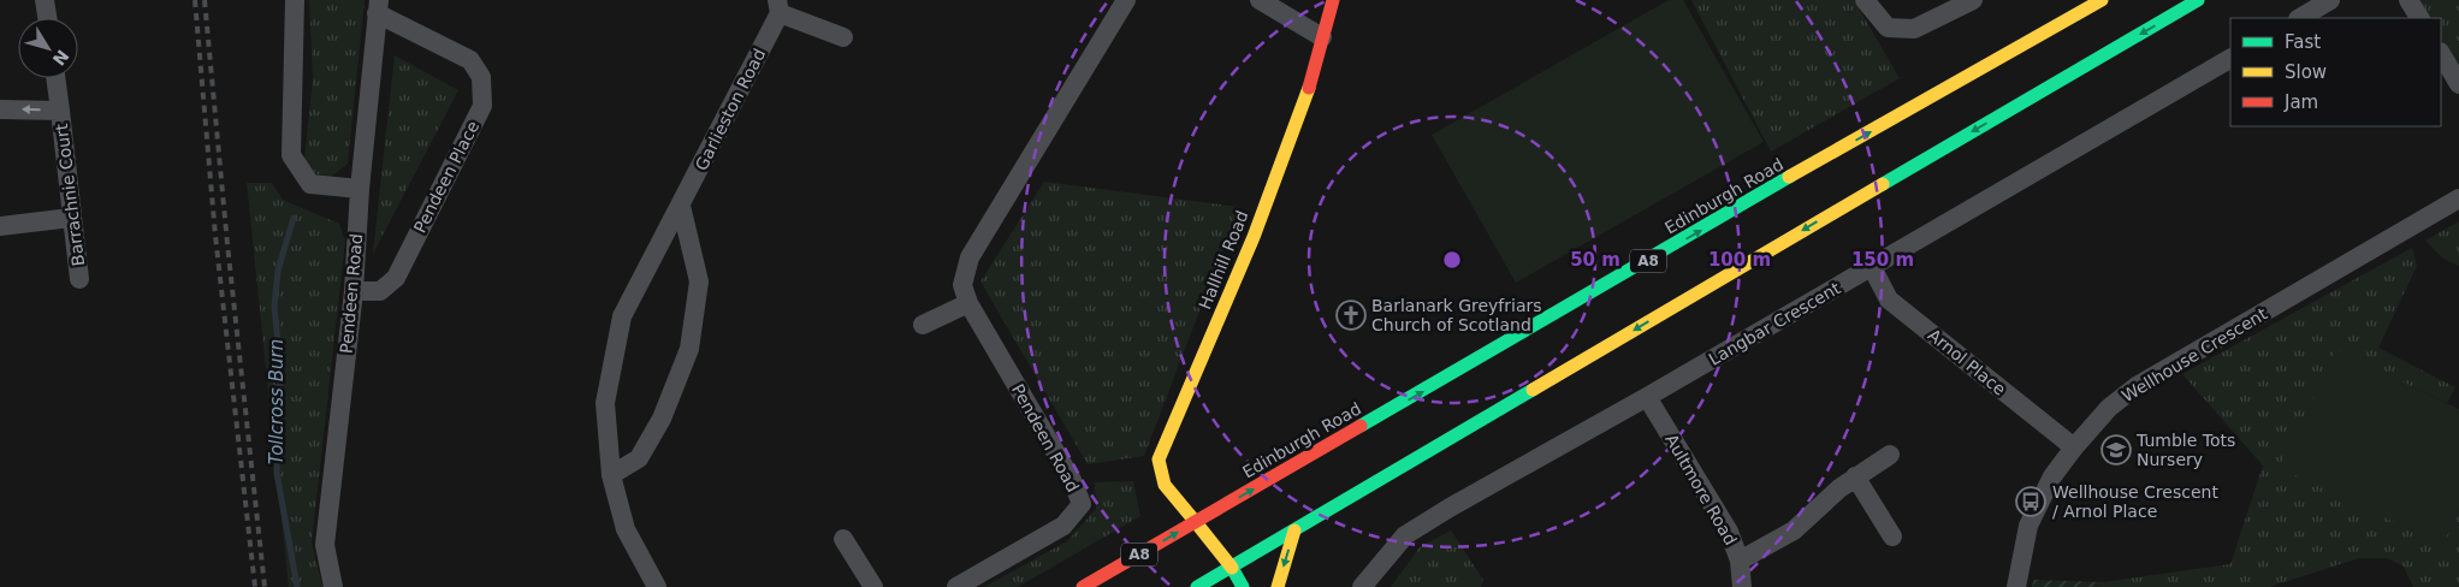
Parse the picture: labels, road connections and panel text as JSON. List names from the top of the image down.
{
  "streets": {
    "main road": ["Edinburgh Road", "Hallhill Road", "A8"],
    "street": [
      "Garlieston Road",
      "Pendeen Place",
      "Barrachnie Court",
      "Pendeen Road",
      "Langbar Crescent",
      "Wellhouse Crescent",
      "Arnol Place",
      "Aultmore Road"
    ]
  },
  "crossings": [
    ["Pendeen Place", "Pendeen Road"],
    ["Edinburgh Road", "Hallhill Road"],
    ["Langbar Crescent", "Arnol Place"],
    ["Langbar Crescent", "Aultmore Road"],
    ["Wellhouse Crescent", "Arnol Place"]
  ],
  "water": ["Tollcross Burn"],
  "places": {
    "church": ["Barlanark Greyfriars Church of Scotland"],
    "school or university": ["Tumble Tots Nursery"],
    "bus stop": ["Wellhouse Crescent / Arnol Place"]
  },
  "legend": ["Fast", "Slow", "Jam"],
  "north": "bottom right",
  "rings": ["50 m", "100 m", "150 m"]
}
